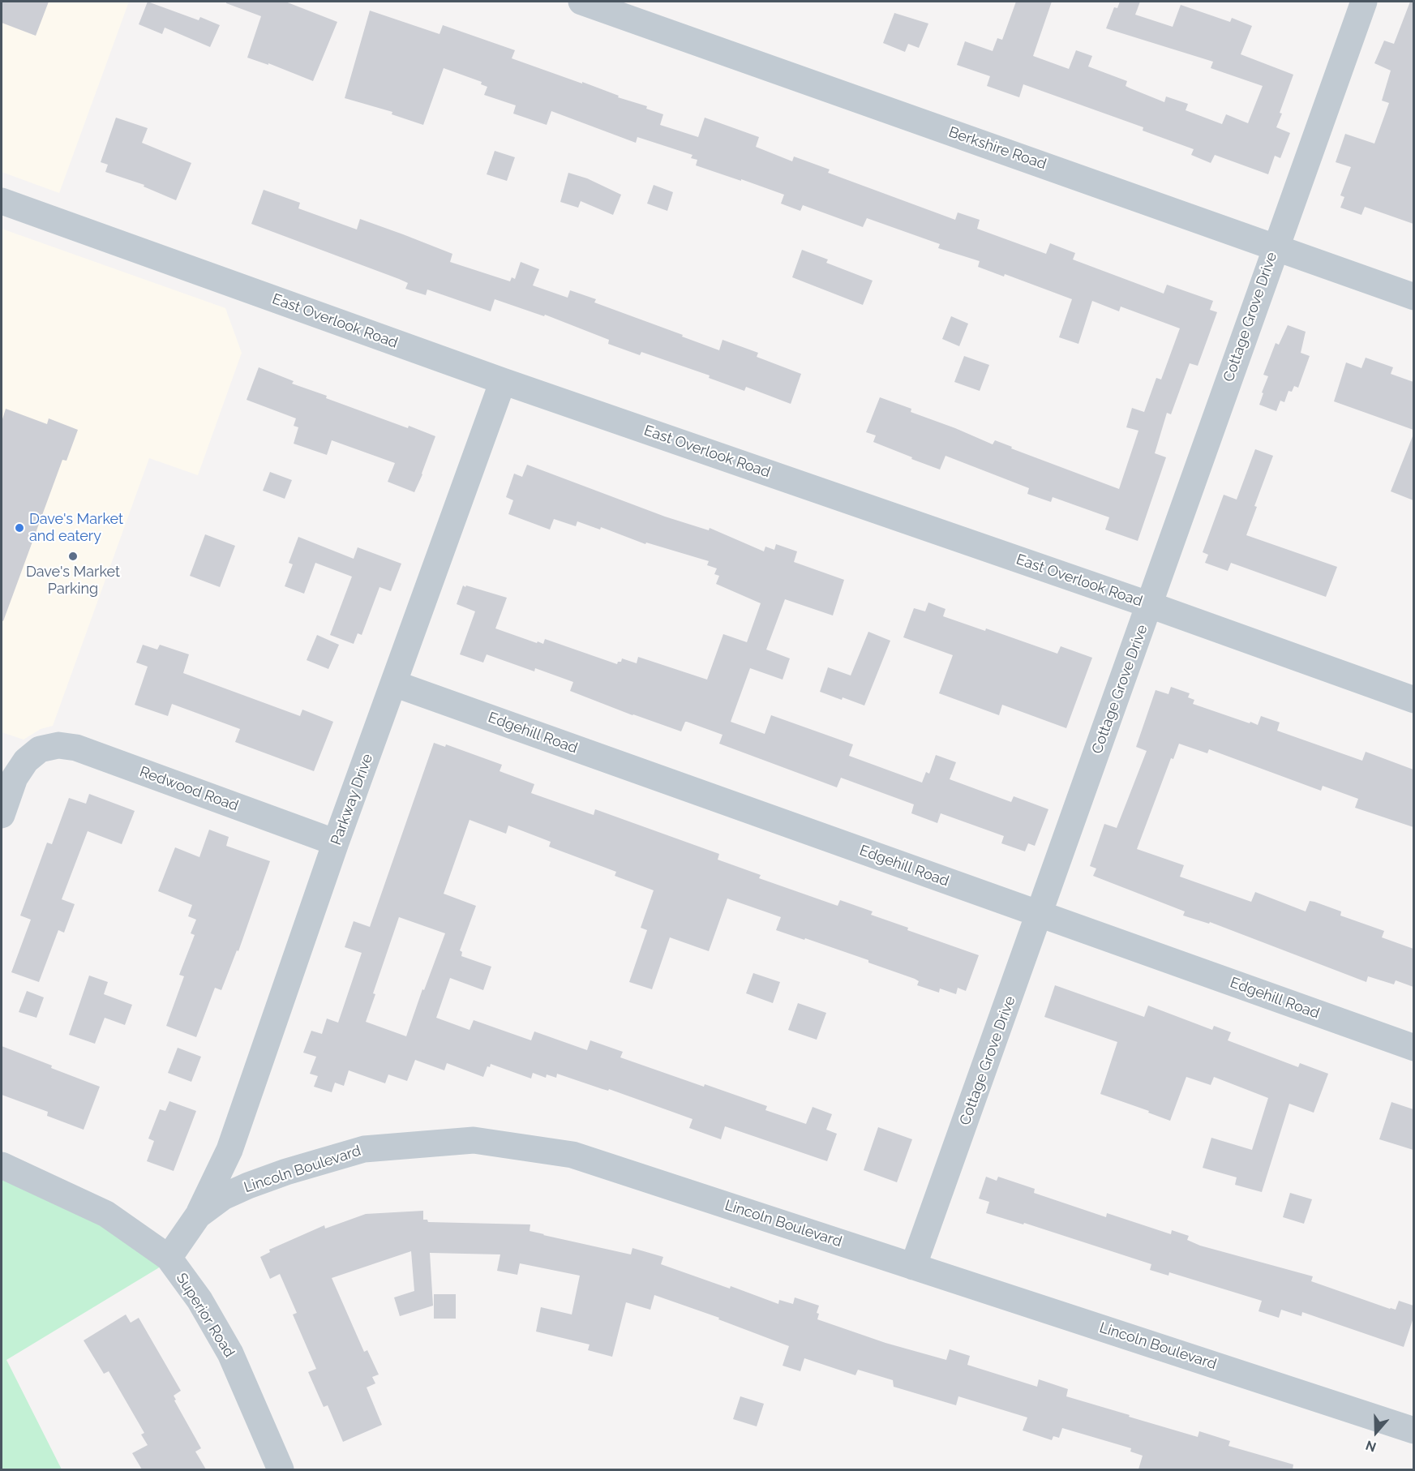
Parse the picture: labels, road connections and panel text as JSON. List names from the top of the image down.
{
  "streets": {
    "street": [
      "Berkshire Road",
      "Cottage Grove Drive",
      "East Overlook Road",
      "Edgehill Road",
      "Redwood Road",
      "Parkway Drive",
      "Lincoln Boulevard",
      "Superior Road"
    ]
  },
  "crossings": [
    ["Berkshire Road", "Cottage Grove Drive"],
    ["Cottage Grove Drive", "East Overlook Road"],
    ["Cottage Grove Drive", "Edgehill Road"],
    ["Cottage Grove Drive", "Lincoln Boulevard"],
    ["East Overlook Road", "Parkway Drive"],
    ["Edgehill Road", "Parkway Drive"],
    ["Redwood Road", "Parkway Drive"],
    ["Parkway Drive", "Lincoln Boulevard"],
    ["Lincoln Boulevard", "Superior Road"]
  ],
  "places": ["Dave's Market and eatery", "Dave's Market Parking"],
  "north": "bottom"
}
